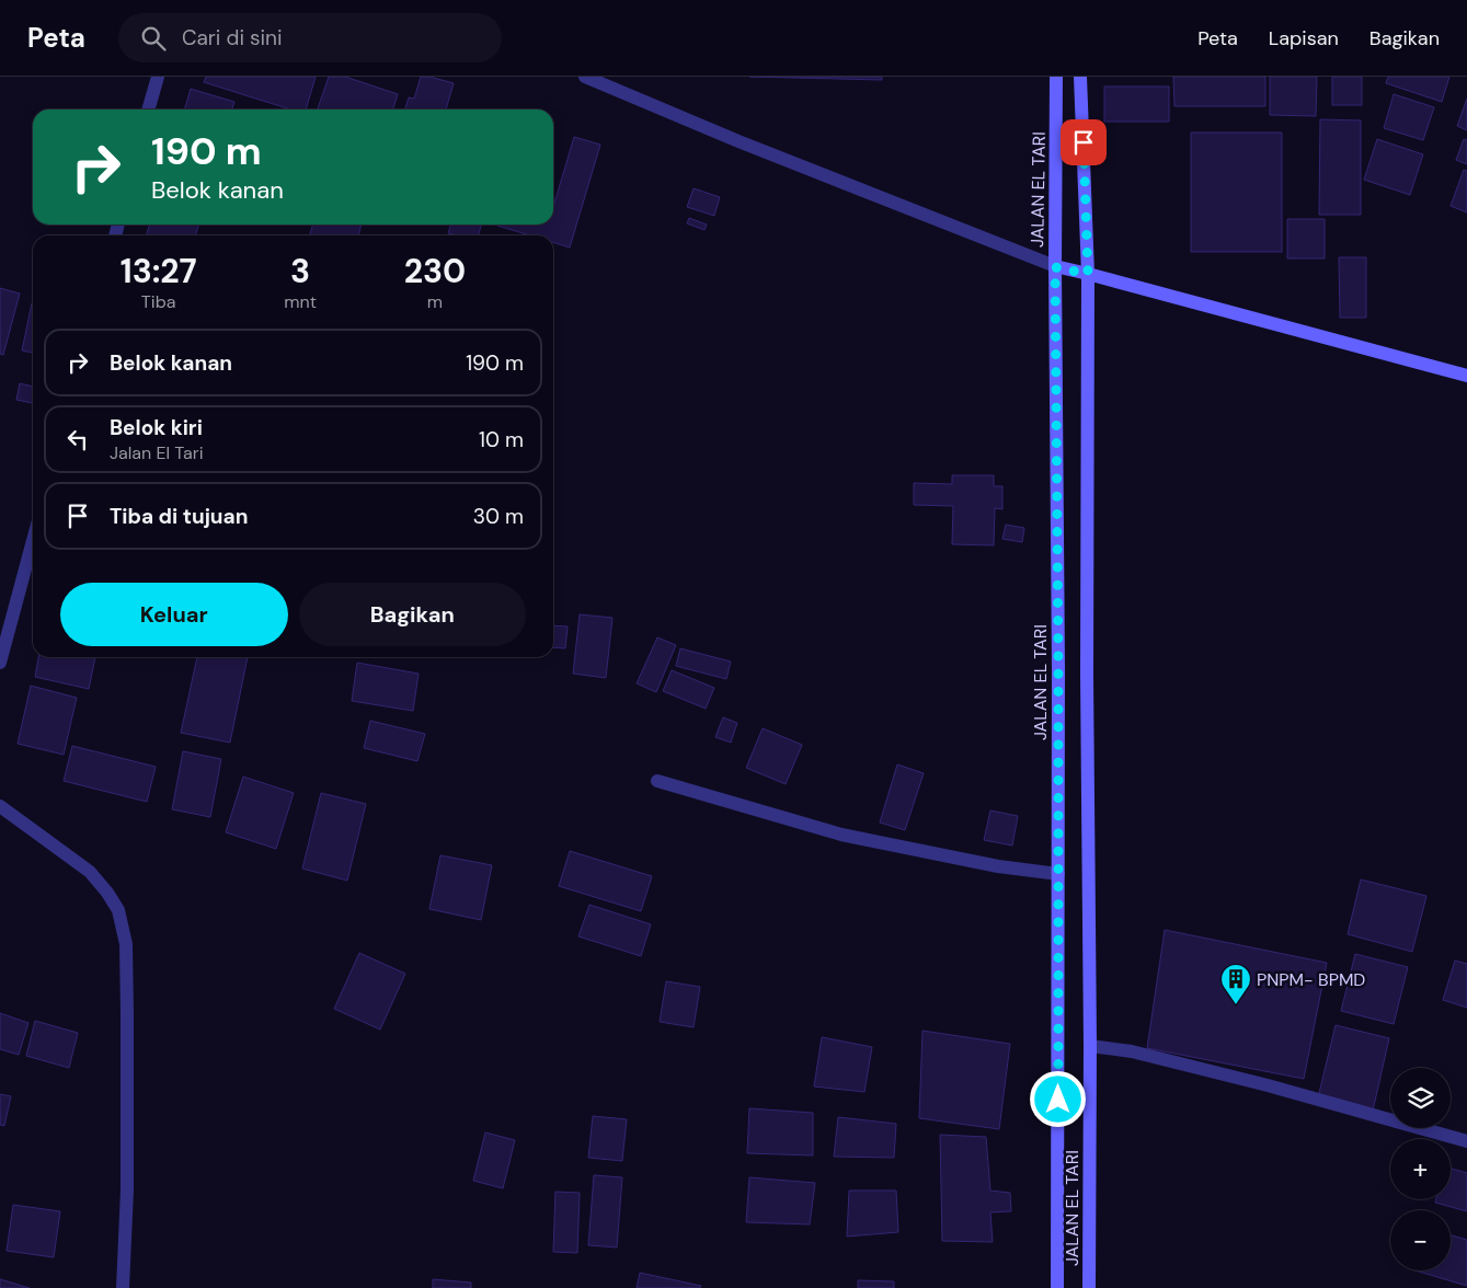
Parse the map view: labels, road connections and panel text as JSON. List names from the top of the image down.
{
  "streets": {
    "street": ["JALAN EL TARI"]
  },
  "places": {
    "building": ["PNPM- BPMD"]
  },
  "page": {
    "header": "Peta",
    "search": "Cari di sini",
    "nav": ["Peta", "Lapisan", "Bagikan"],
    "turn": ["190 m", "Belok kanan"],
    "eta": [
      "13:27",
      "Tiba",
      "3",
      "mnt",
      "230",
      "m"
    ],
    "list": [
      {
        "name": "Belok kanan",
        "value": "190 m"
      },
      {
        "name": "Belok kiri",
        "note": "Jalan El Tari",
        "value": "10 m"
      },
      {
        "name": "Tiba di tujuan",
        "value": "30 m"
      }
    ],
    "buttons": ["Keluar", "Bagikan"],
    "map_buttons": ["+", "−"]
  }
}
